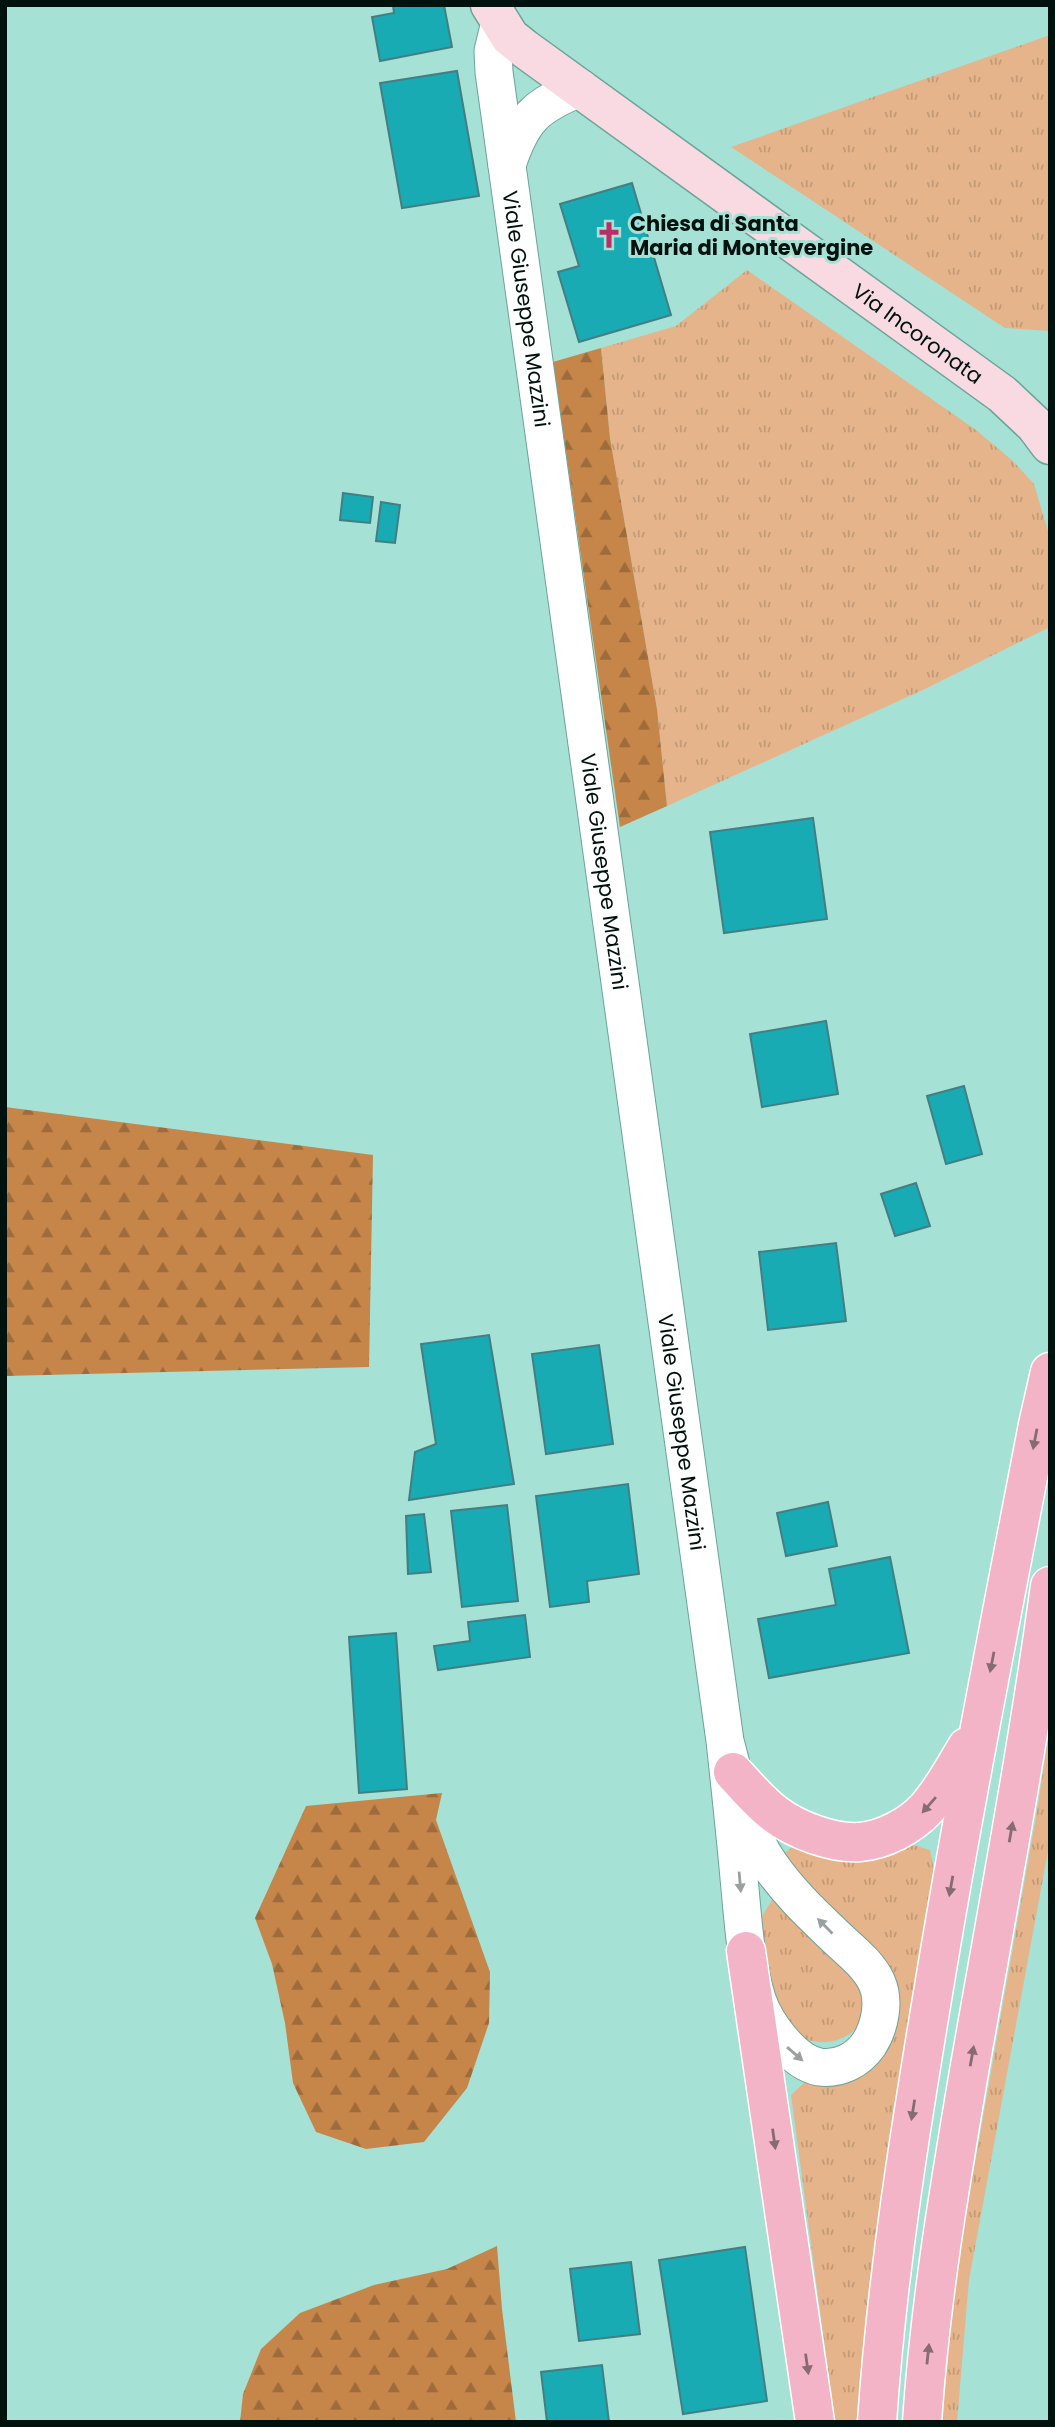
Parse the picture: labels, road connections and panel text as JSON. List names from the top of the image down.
{
  "streets": {
    "main road": ["Via Incoronata"],
    "street": ["Viale Giuseppe Mazzini"]
  },
  "crossings": [
    ["Viale Giuseppe Mazzini", "Via Incoronata"]
  ],
  "places": {
    "church": ["Chiesa di Santa Maria di Montevergine"]
  }
}
